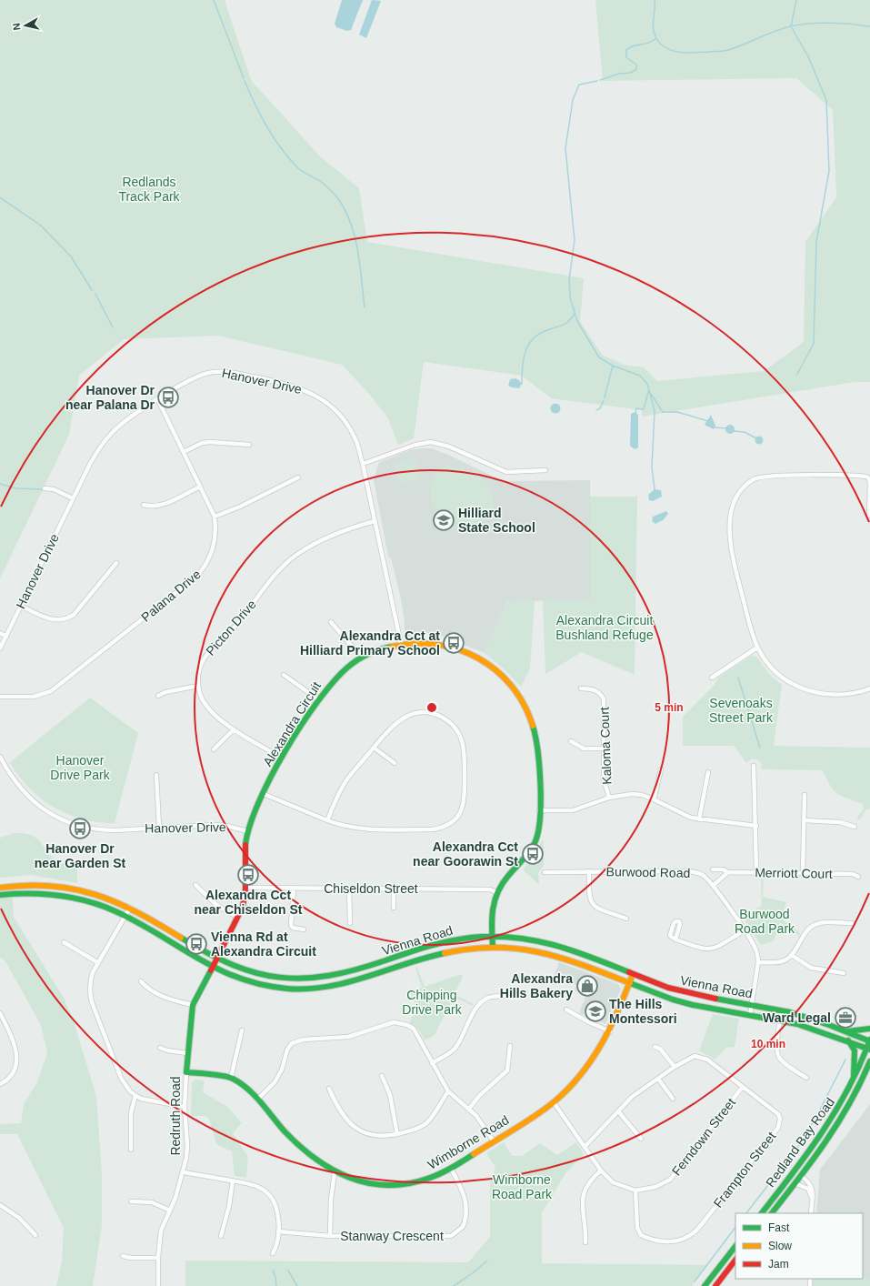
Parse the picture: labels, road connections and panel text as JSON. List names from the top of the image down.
{
  "streets": {
    "main road": [
      "Alexandra Circuit",
      "Vienna Road",
      "Redruth Road",
      "Wimborne Road",
      "Redland Bay Road"
    ],
    "street": [
      "Hanover Drive",
      "Palana Drive",
      "Picton Drive",
      "Kaloma Court",
      "Burwood Road",
      "Merriott Court",
      "Chiseldon Street",
      "Ferndown Street",
      "Frampton Street",
      "Stanway Crescent"
    ]
  },
  "crossings": [
    ["Hanover Drive", "Palana Drive"],
    ["Hanover Drive", "Picton Drive"],
    ["Hanover Drive", "Alexandra Circuit"],
    ["Picton Drive", "Alexandra Circuit"],
    ["Alexandra Circuit", "Chiseldon Street"],
    ["Alexandra Circuit", "Vienna Road"],
    ["Alexandra Circuit", "Redruth Road"],
    ["Burwood Road", "Vienna Road"],
    ["Vienna Road", "Redruth Road"],
    ["Vienna Road", "Wimborne Road"],
    ["Vienna Road", "Redland Bay Road"],
    ["Redruth Road", "Wimborne Road"],
    ["Ferndown Street", "Wimborne Road"],
    ["Ferndown Street", "Frampton Street"],
    ["Wimborne Road", "Stanway Crescent"]
  ],
  "parks": [
    "Redlands Track Park",
    "Alexandra Circuit Bushland Refuge",
    "Sevenoaks Street Park",
    "Hanover Drive Park",
    "Burwood Road Park",
    "Chipping Drive Park",
    "Wimborne Road Park"
  ],
  "places": {
    "bus stop": [
      "Hanover Dr near Palana Dr",
      "Alexandra Cct at Hilliard Primary School",
      "Hanover Dr near Garden St",
      "Alexandra Cct near Goorawin St",
      "Alexandra Cct near Chiseldon St",
      "Vienna Rd at Alexandra Circuit"
    ],
    "school or university": ["Hilliard State School", "The Hills Montessori"],
    "shop": ["Alexandra Hills Bakery"],
    "office": ["Ward Legal"]
  },
  "legend": ["Fast", "Slow", "Jam"],
  "north": "left",
  "rings": ["5 min", "10 min"]
}
